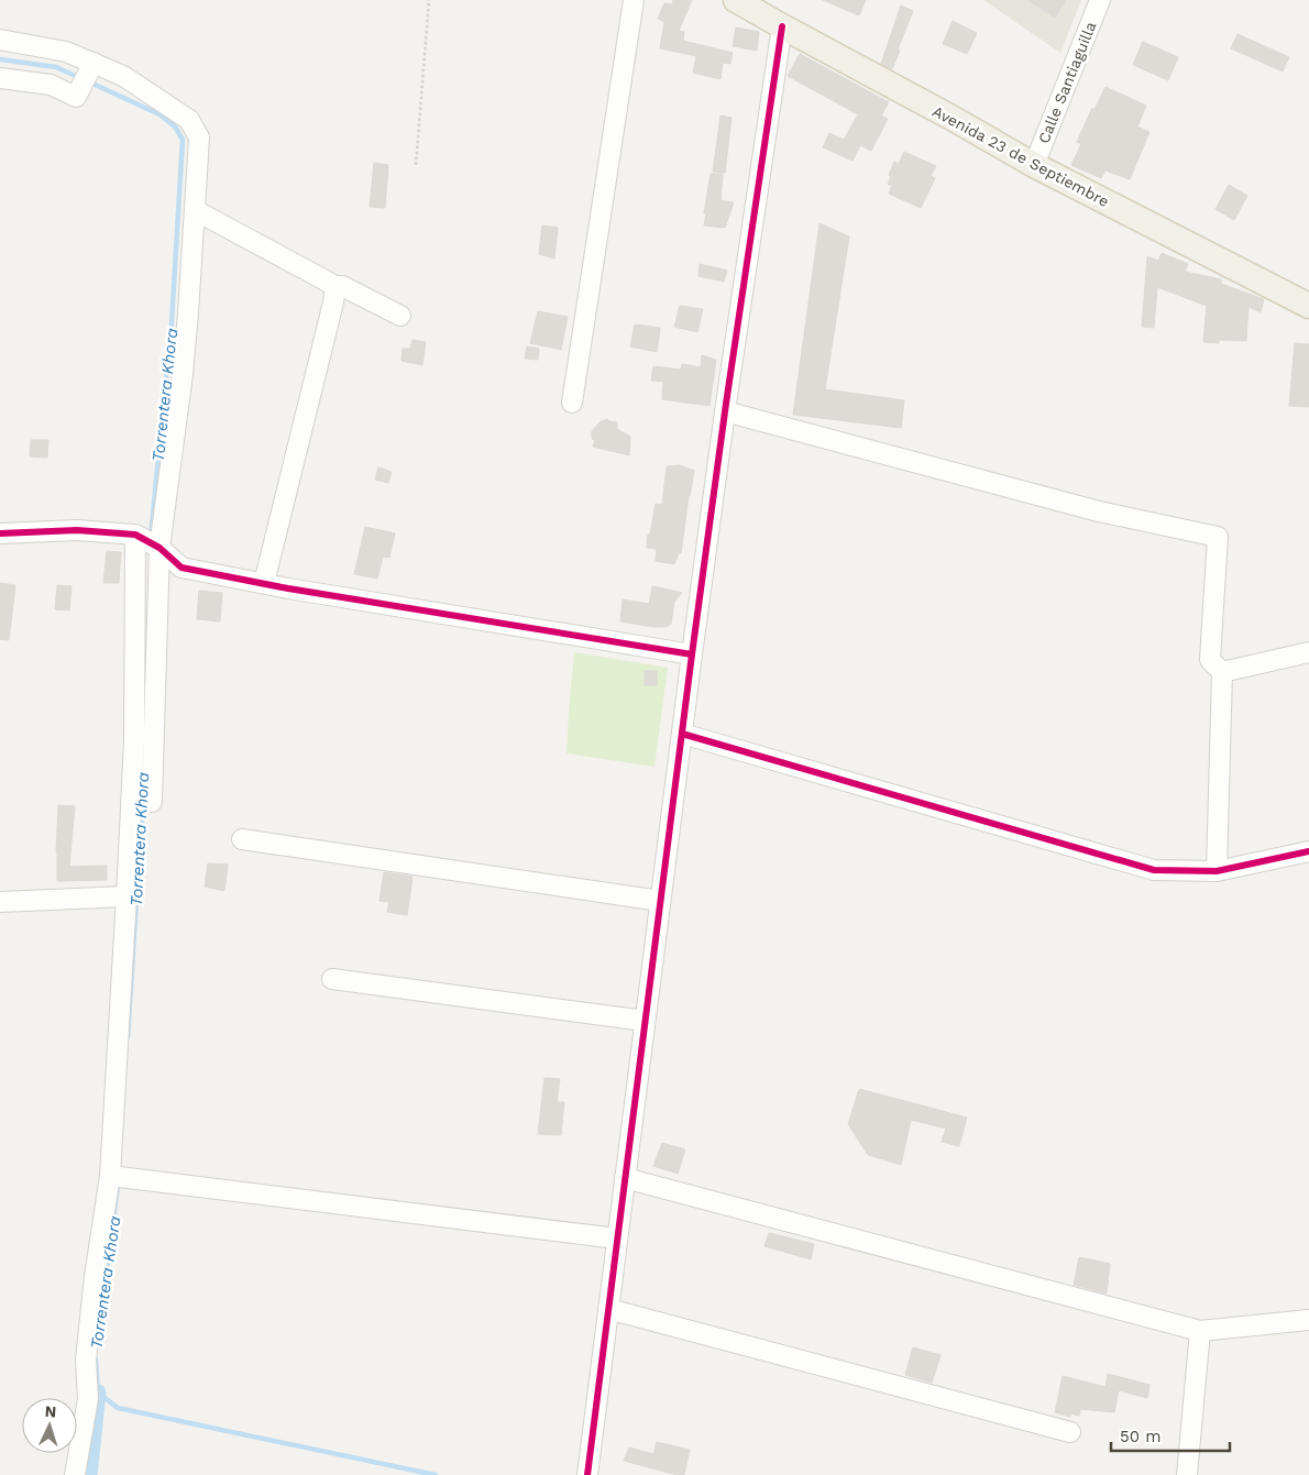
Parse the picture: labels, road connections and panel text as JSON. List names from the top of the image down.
{
  "streets": {
    "main road": ["Avenida 23 de Septiembre"],
    "street": ["Calle Santiaguilla"]
  },
  "crossings": [
    ["Calle Santiaguilla", "Avenida 23 de Septiembre"]
  ],
  "water": ["Torrentera Khora"],
  "scale_bar": "50 m",
  "north": "top"
}
